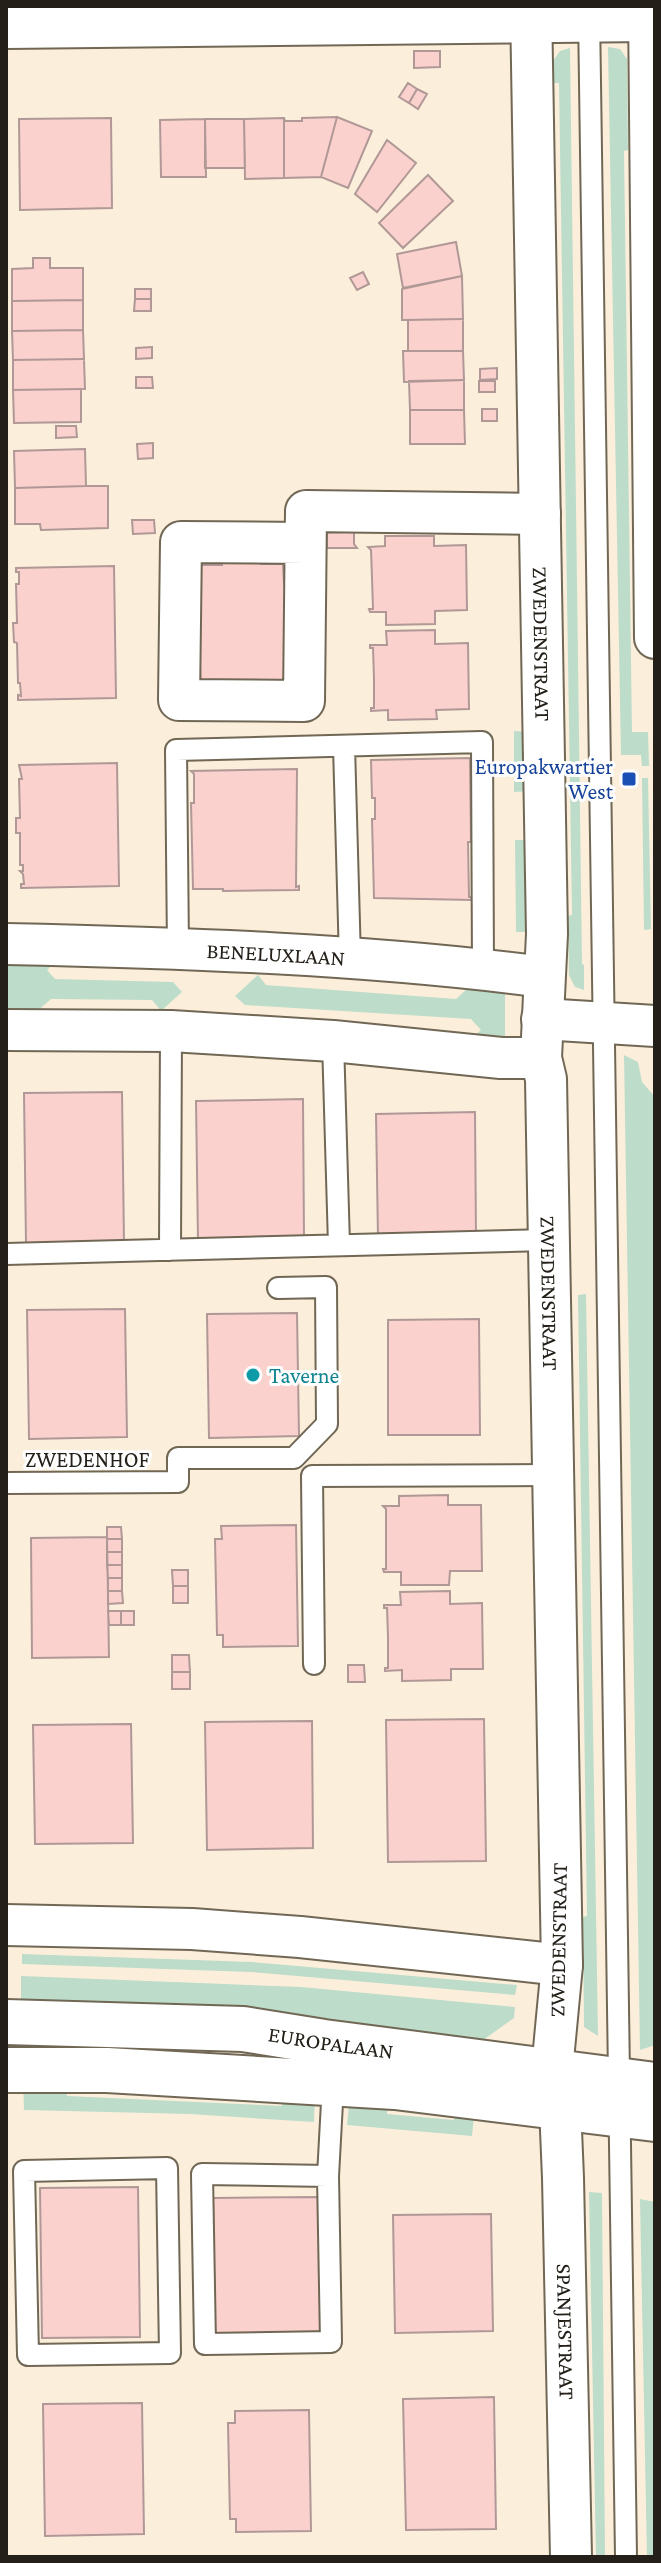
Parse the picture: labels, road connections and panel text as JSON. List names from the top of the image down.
{
  "streets": {
    "street": [
      "ZWEDENSTRAAT",
      "BENELUXLAAN",
      "EUROPALAAN",
      "SPANJESTRAAT"
    ],
    "lane": ["ZWEDENHOF"]
  },
  "crossings": [
    ["ZWEDENSTRAAT", "BENELUXLAAN"],
    ["ZWEDENSTRAAT", "EUROPALAAN"],
    ["ZWEDENSTRAAT", "SPANJESTRAAT"],
    ["EUROPALAAN", "SPANJESTRAAT"]
  ],
  "places": {
    "transit": ["Europakwartier West"],
    "other": ["Taverne"]
  }
}
